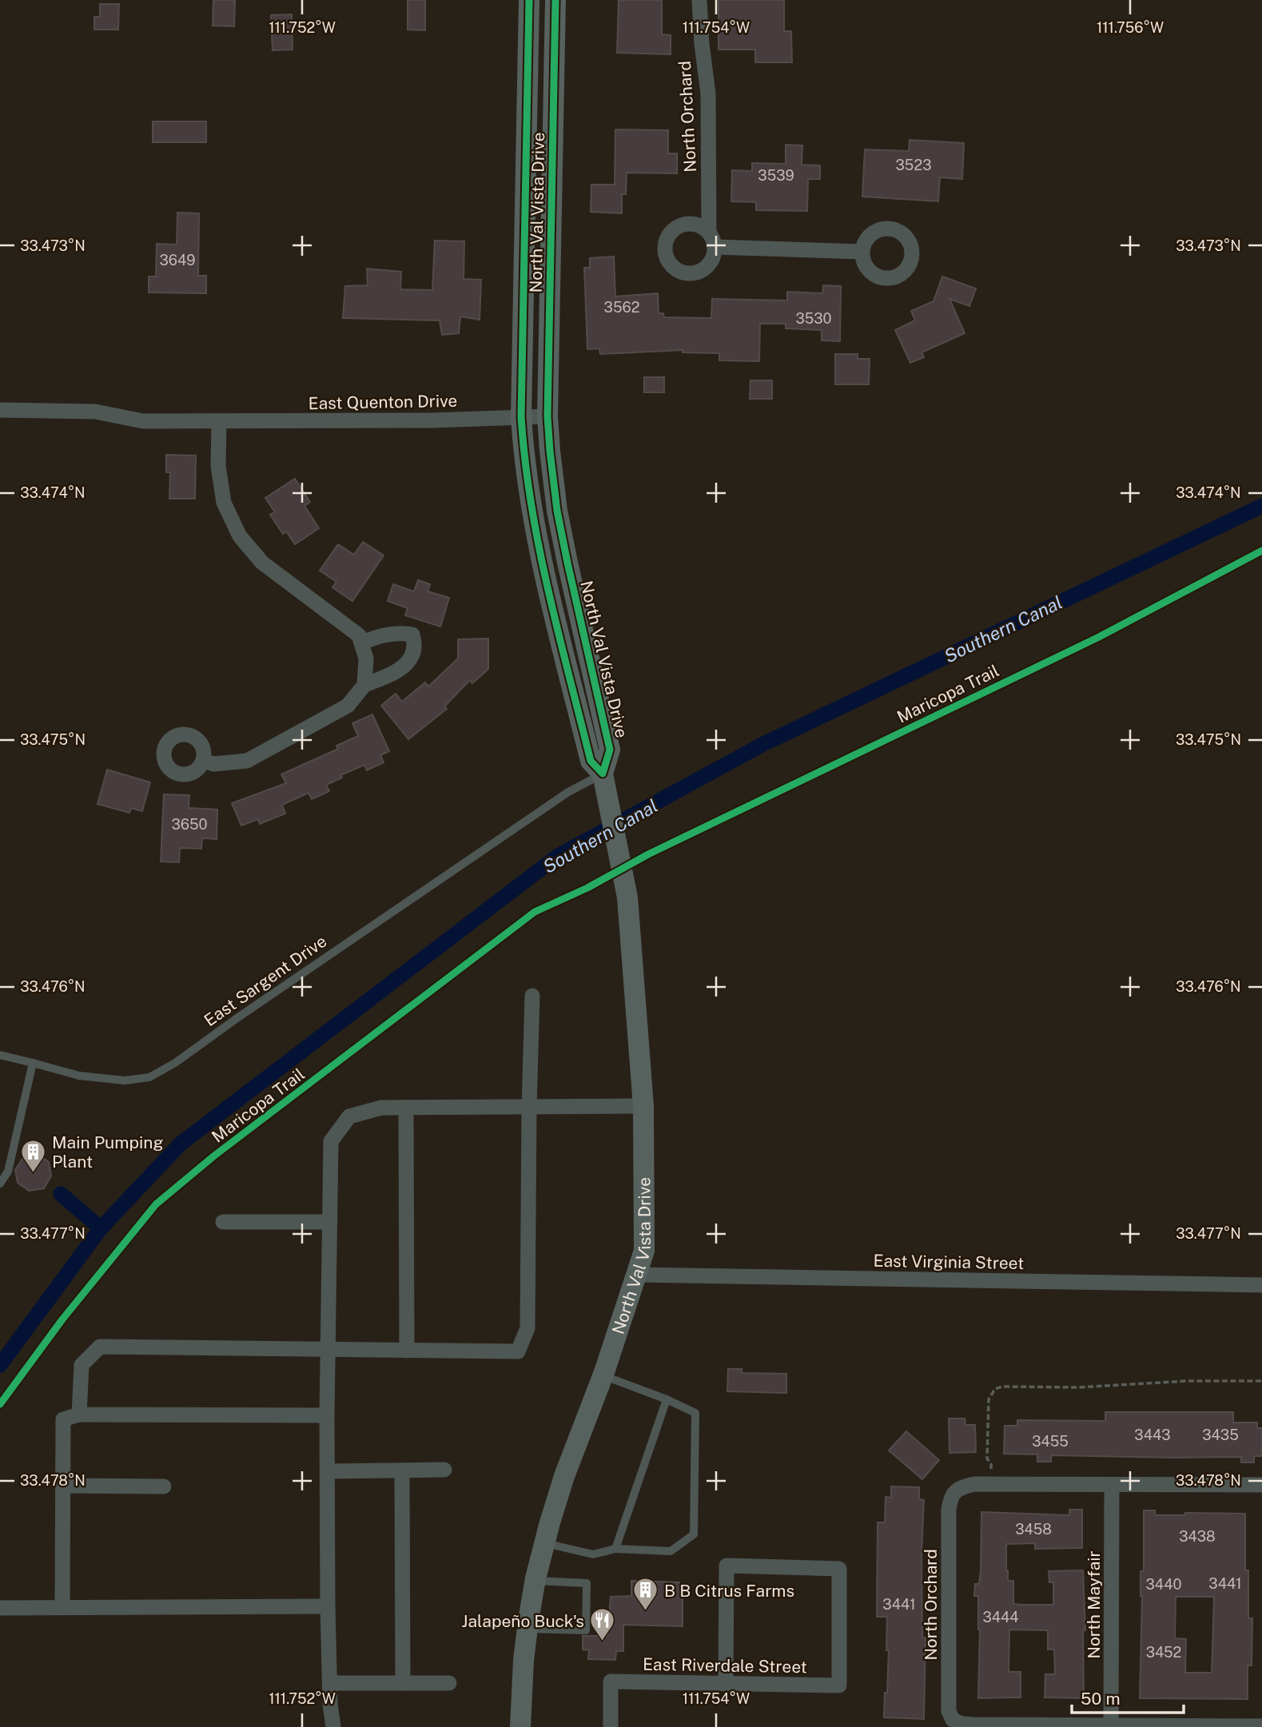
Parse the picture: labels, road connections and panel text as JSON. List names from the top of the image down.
{
  "streets": {
    "main road": ["North Val Vista Drive"],
    "street": [
      "North Orchard",
      "East Quenton Drive",
      "East Virginia Street",
      "North Mayfair",
      "East Riverdale Street"
    ],
    "lane": ["East Sargent Drive"],
    "cycle path": ["Maricopa Trail"]
  },
  "crossings": [
    ["North Orchard", "North Mayfair"],
    ["North Val Vista Drive", "East Quenton Drive"],
    ["North Val Vista Drive", "East Sargent Drive"],
    ["North Val Vista Drive", "East Virginia Street"]
  ],
  "water": ["Southern Canal"],
  "places": {
    "building": ["Main Pumping Plant", "B B Citrus Farms"],
    "restaurant": ["Jalapeño Buck's"]
  },
  "house_numbers": [
    "3523",
    "3539",
    "3649",
    "3562",
    "3530",
    "3650",
    "3443",
    "3435",
    "3455",
    "3458",
    "3438",
    "3441",
    "3440",
    "3441",
    "3444",
    "3452"
  ],
  "scale_bar": "50 m",
  "coordinates": [
    "111.752°W",
    "111.754°W",
    "111.756°W",
    "33.473°N",
    "33.474°N",
    "33.475°N",
    "33.476°N",
    "33.477°N",
    "33.478°N"
  ]
}
